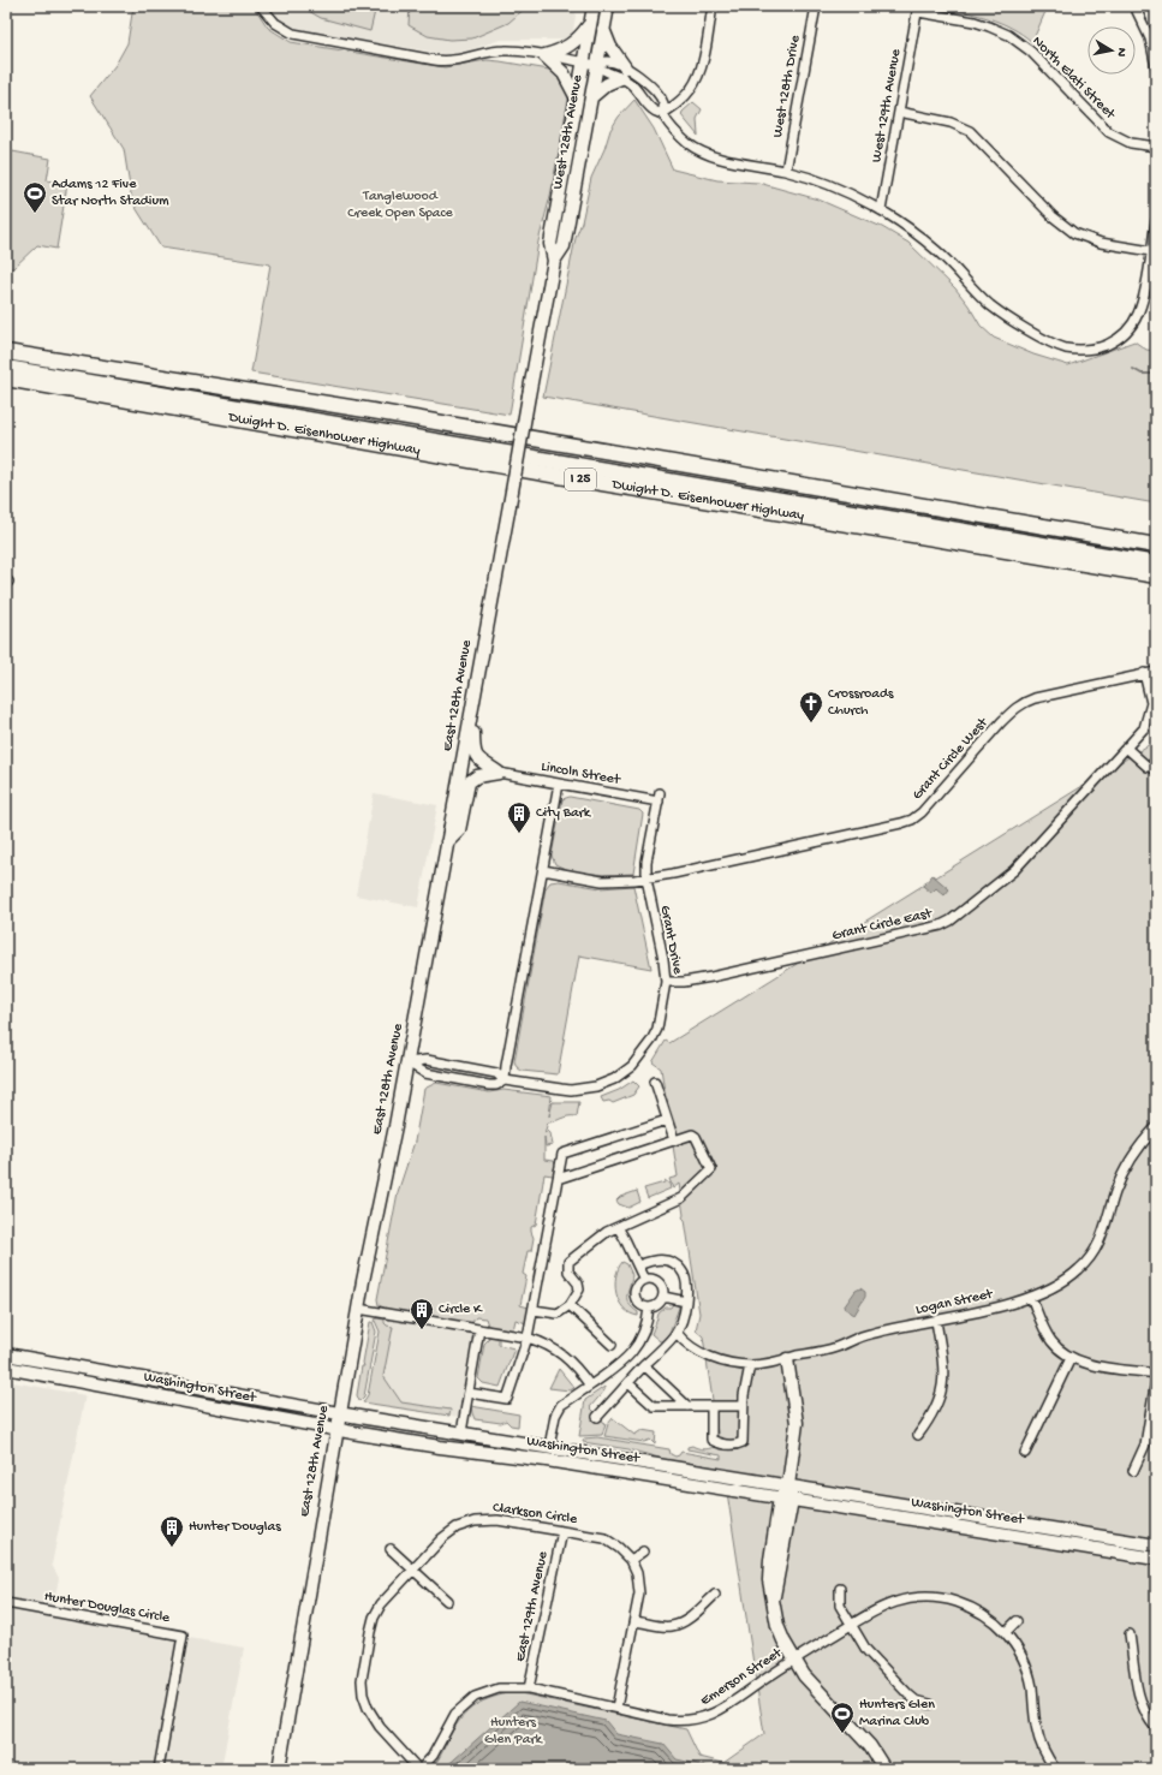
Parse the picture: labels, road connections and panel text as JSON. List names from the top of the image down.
{
  "streets": {
    "highway": ["Dwight D. Eisenhower Highway", "I 25"],
    "main road": ["West 128th Avenue", "East 128th Avenue", "Washington Street"],
    "street": [
      "North Elati Street",
      "West 128th Drive",
      "West 129th Avenue",
      "Grant Circle West",
      "Lincoln Street",
      "Grant Circle East",
      "Grant Drive",
      "Logan Street",
      "Clarkson Circle",
      "East 129th Avenue",
      "Hunter Douglas Circle",
      "Emerson Street"
    ]
  },
  "crossings": [
    ["North Elati Street", "West 129th Avenue"],
    ["West 128th Avenue", "East 128th Avenue"],
    ["East 128th Avenue", "Grant Drive"],
    ["East 128th Avenue", "Washington Street"],
    ["Grant Circle West", "Grant Circle East"],
    ["Grant Circle West", "Grant Drive"],
    ["Lincoln Street", "Grant Drive"],
    ["Grant Circle East", "Grant Drive"],
    ["Clarkson Circle", "East 129th Avenue"],
    ["Clarkson Circle", "Emerson Street"],
    ["East 129th Avenue", "Emerson Street"]
  ],
  "parks": ["Tanglewood Creek Open Space", "Hunters Glen Park"],
  "places": {
    "sports": ["Adams 12 Five Star North Stadium", "Hunters Glen Marina Club"],
    "church": ["Crossroads Church"],
    "building": ["City Bark", "Circle K", "Hunter Douglas"]
  },
  "north": "right"
}
